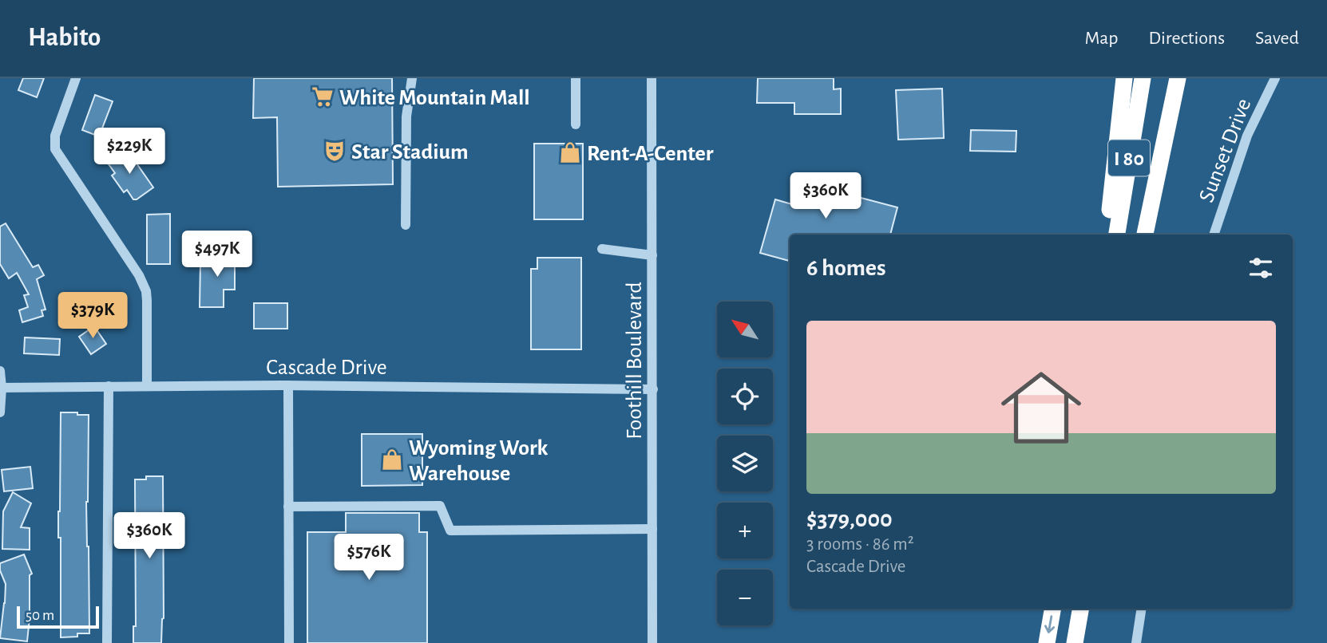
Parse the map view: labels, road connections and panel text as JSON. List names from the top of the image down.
{
  "streets": {
    "highway": ["I 80"],
    "street": ["Sunset Drive", "Foothill Boulevard", "Cascade Drive"]
  },
  "crossings": [
    ["Foothill Boulevard", "Cascade Drive"]
  ],
  "places": {
    "supermarket": ["White Mountain Mall"],
    "theatre": ["Star Stadium"],
    "shop": ["Rent-A-Center", "Wyoming Work Warehouse"]
  },
  "scale_bar": "50 m",
  "north": "top left",
  "page": {
    "header": "Habito",
    "nav": ["Map", "Directions", "Saved"],
    "price": [
      "$229K",
      "$360K",
      "$497K",
      "$379K",
      "$360K",
      "$576K"
    ],
    "heading": "6 homes",
    "map_buttons": ["+", "−"],
    "list": [
      {
        "name": "$379,000",
        "note": "3 rooms · 86 m² · Cascade Drive"
      }
    ],
    "scale": "50 m"
  }
}
